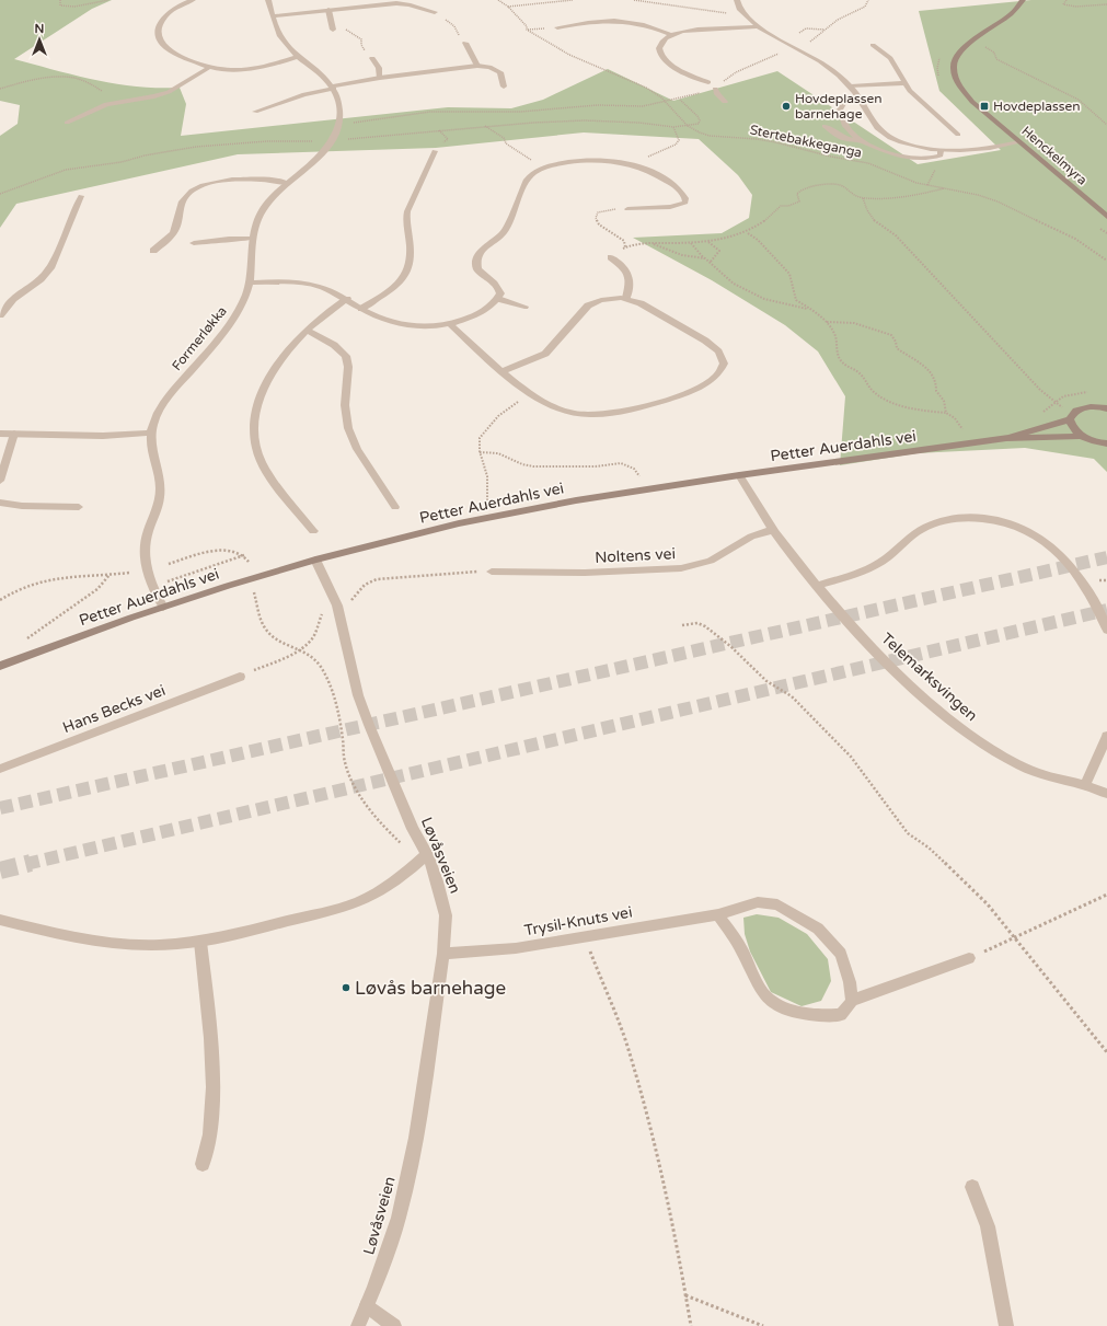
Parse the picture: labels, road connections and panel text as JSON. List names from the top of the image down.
{
  "streets": {
    "street": [
      "Henckelmyra",
      "Formerløkka",
      "Petter Auerdahls vei",
      "Noltens vei",
      "Telemarksvingen",
      "Hans Becks vei",
      "Løvåsveien",
      "Trysil-Knuts vei"
    ],
    "path": ["Stertebakkeganga"]
  },
  "crossings": [
    ["Formerløkka", "Petter Auerdahls vei"],
    ["Petter Auerdahls vei", "Telemarksvingen"],
    ["Petter Auerdahls vei", "Løvåsveien"],
    ["Noltens vei", "Telemarksvingen"],
    ["Løvåsveien", "Trysil-Knuts vei"]
  ],
  "places": {
    "other": ["Hovdeplassen barnehage", "Løvås barnehage"],
    "transit": ["Hovdeplassen"]
  },
  "north": "top"
}
